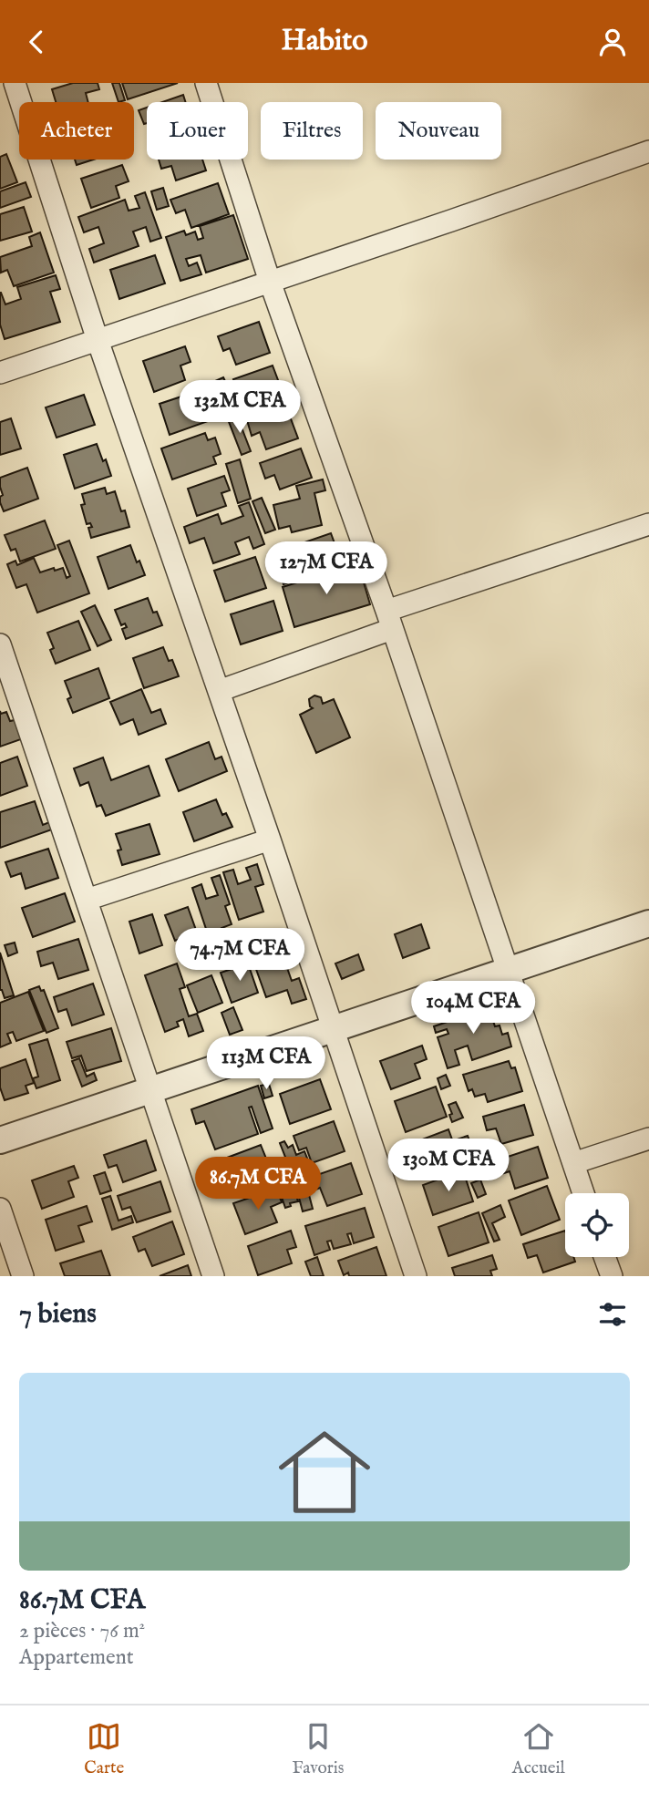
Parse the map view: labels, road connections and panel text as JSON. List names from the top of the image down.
{
  "page": {
    "header": "Habito",
    "chip": [
      "Acheter",
      "Louer",
      "Filtres",
      "Nouveau"
    ],
    "price": [
      "132M CFA",
      "127M CFA",
      "74.7M CFA",
      "104M CFA",
      "113M CFA",
      "130M CFA",
      "86.7M CFA"
    ],
    "heading": "7 biens",
    "list": [
      {
        "name": "86.7M CFA",
        "note": "2 pièces · 76 m² · Appartement"
      }
    ],
    "tabs": ["Carte", "Favoris", "Accueil"]
  }
}
